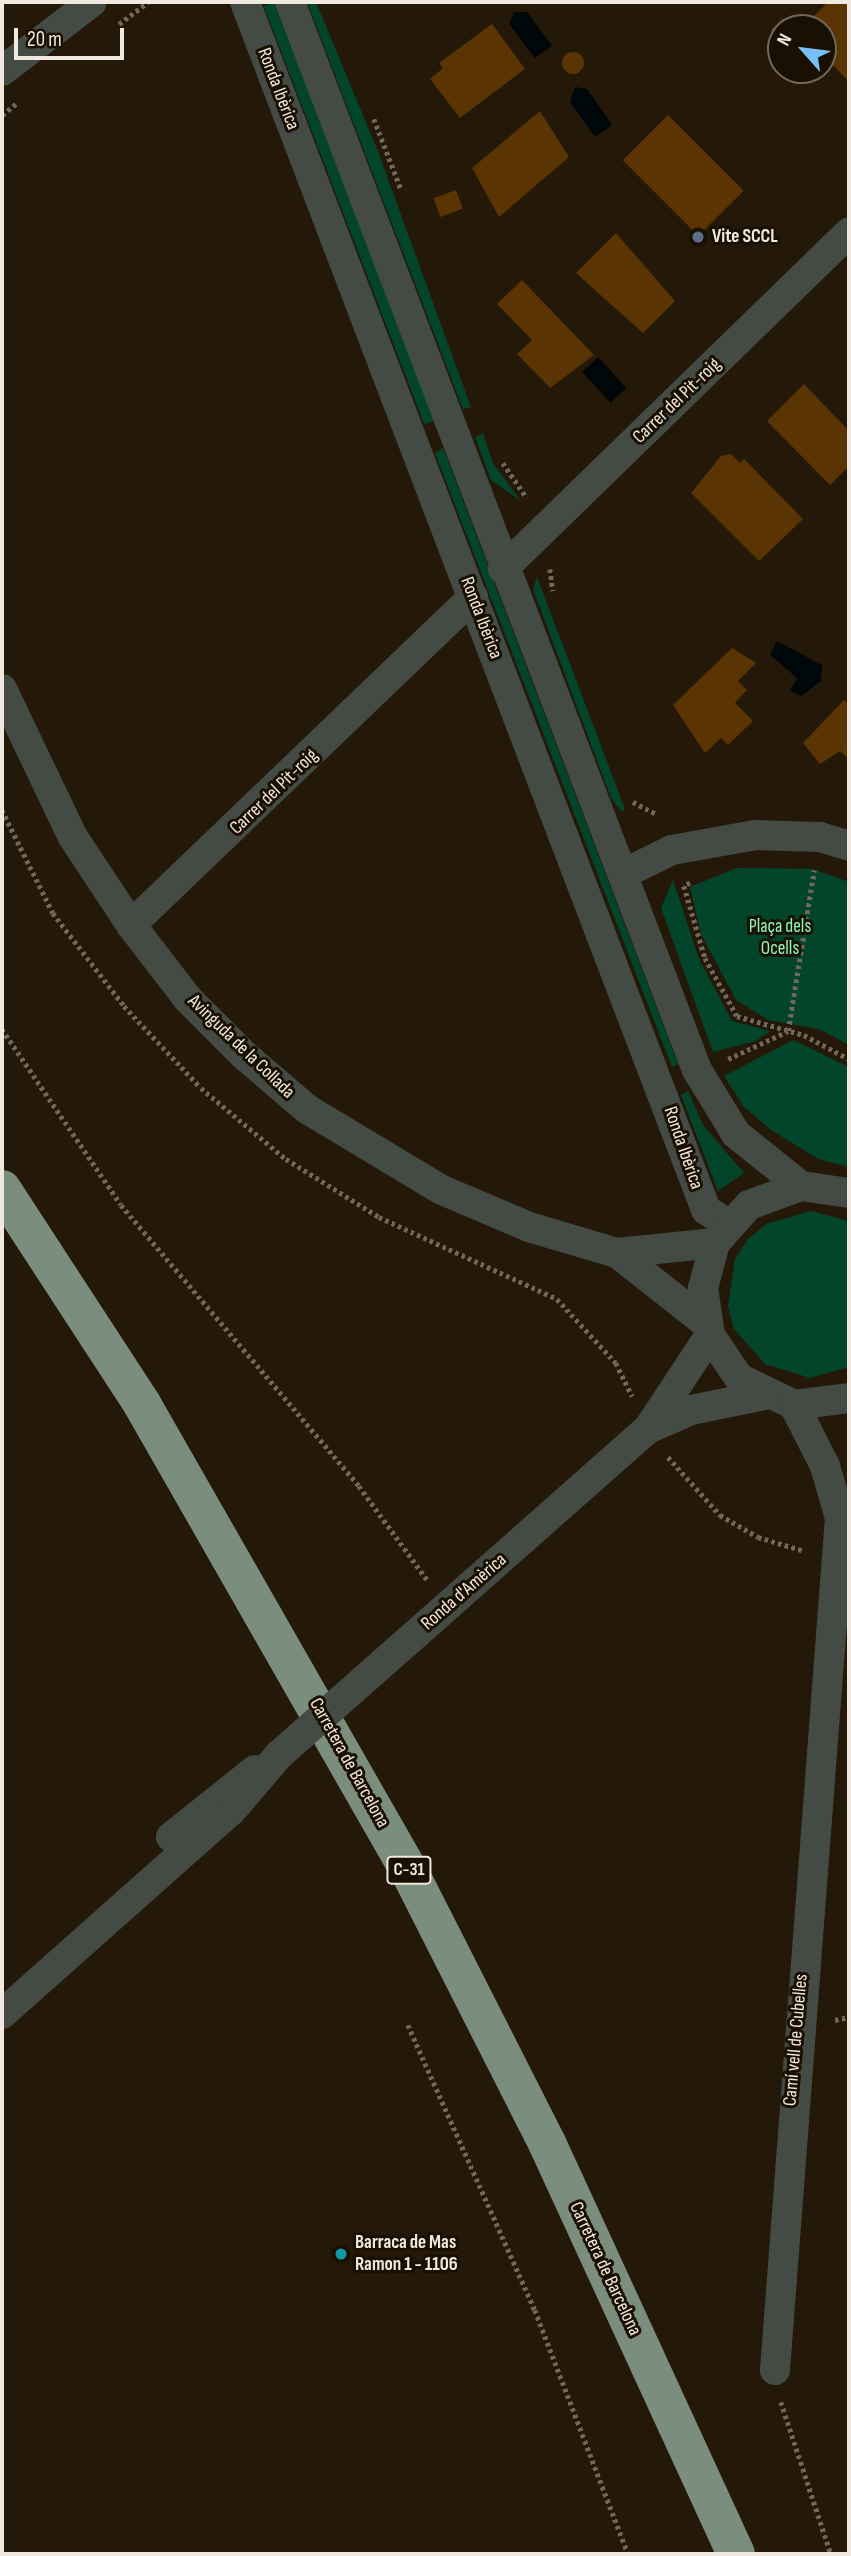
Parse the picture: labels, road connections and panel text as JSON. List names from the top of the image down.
{
  "streets": {
    "highway": ["Carretera de Barcelona", "C-31"],
    "street": [
      "Ronda Ibèrica",
      "Carrer del Pit-roig",
      "Avinguda de la Collada",
      "Ronda d'Amèrica",
      "Camí vell de Cubelles"
    ]
  },
  "crossings": [
    ["Ronda Ibèrica", "Carrer del Pit-roig"],
    ["Ronda Ibèrica", "Avinguda de la Collada"],
    ["Carrer del Pit-roig", "Avinguda de la Collada"],
    ["Avinguda de la Collada", "Ronda d'Amèrica"]
  ],
  "parks": ["Plaça dels Ocells"],
  "places": ["Vite SCCL", "Barraca de Mas Ramon 1 - 1106"],
  "scale_bar": "20 m",
  "north": "top left"
}
